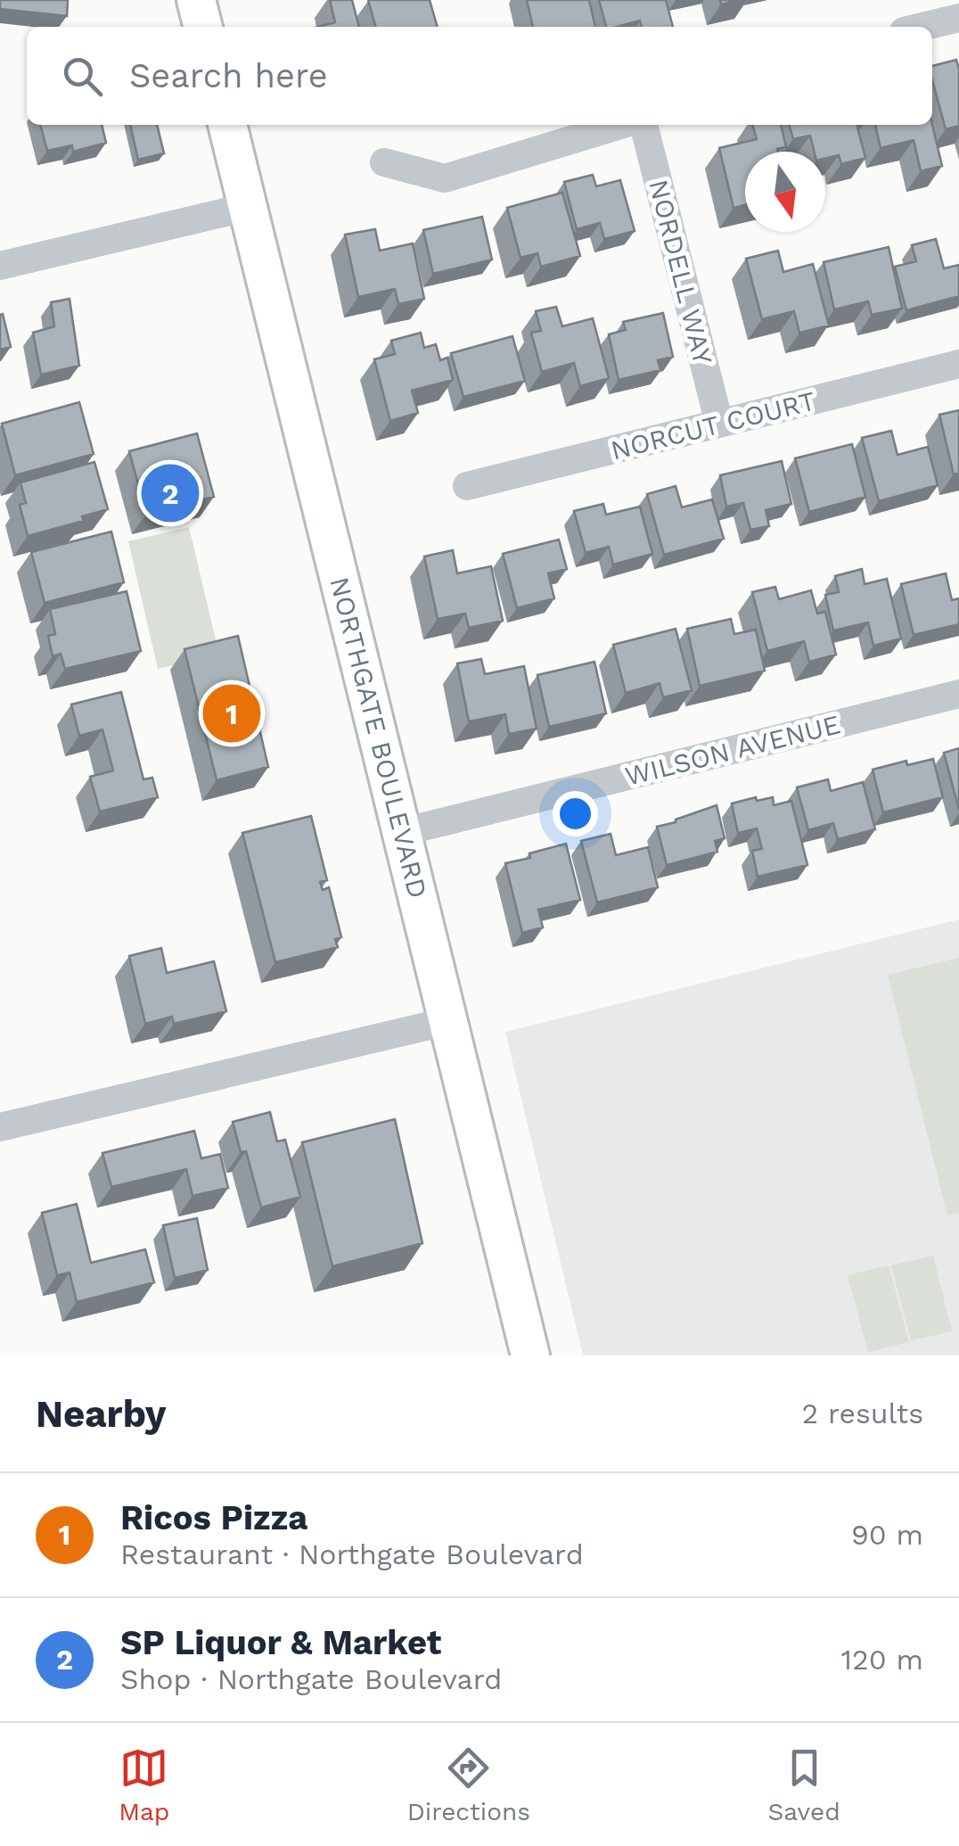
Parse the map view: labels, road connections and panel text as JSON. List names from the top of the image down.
{
  "streets": {
    "main road": ["NORTHGATE BOULEVARD"],
    "street": ["NORDELL WAY", "NORCUT COURT", "WILSON AVENUE"]
  },
  "crossings": [
    ["NORDELL WAY", "NORCUT COURT"],
    ["NORTHGATE BOULEVARD", "WILSON AVENUE"]
  ],
  "north": "bottom",
  "page": {
    "search": "Search here",
    "pins": ["2", "1"],
    "heading": ["Nearby", "2 results"],
    "list": [
      {
        "mark": "1",
        "name": "Ricos Pizza",
        "note": "Restaurant · Northgate Boulevard",
        "value": "90 m"
      },
      {
        "mark": "2",
        "name": "SP Liquor & Market",
        "note": "Shop · Northgate Boulevard",
        "value": "120 m"
      }
    ],
    "nav": ["Map", "Directions", "Saved"]
  }
}
